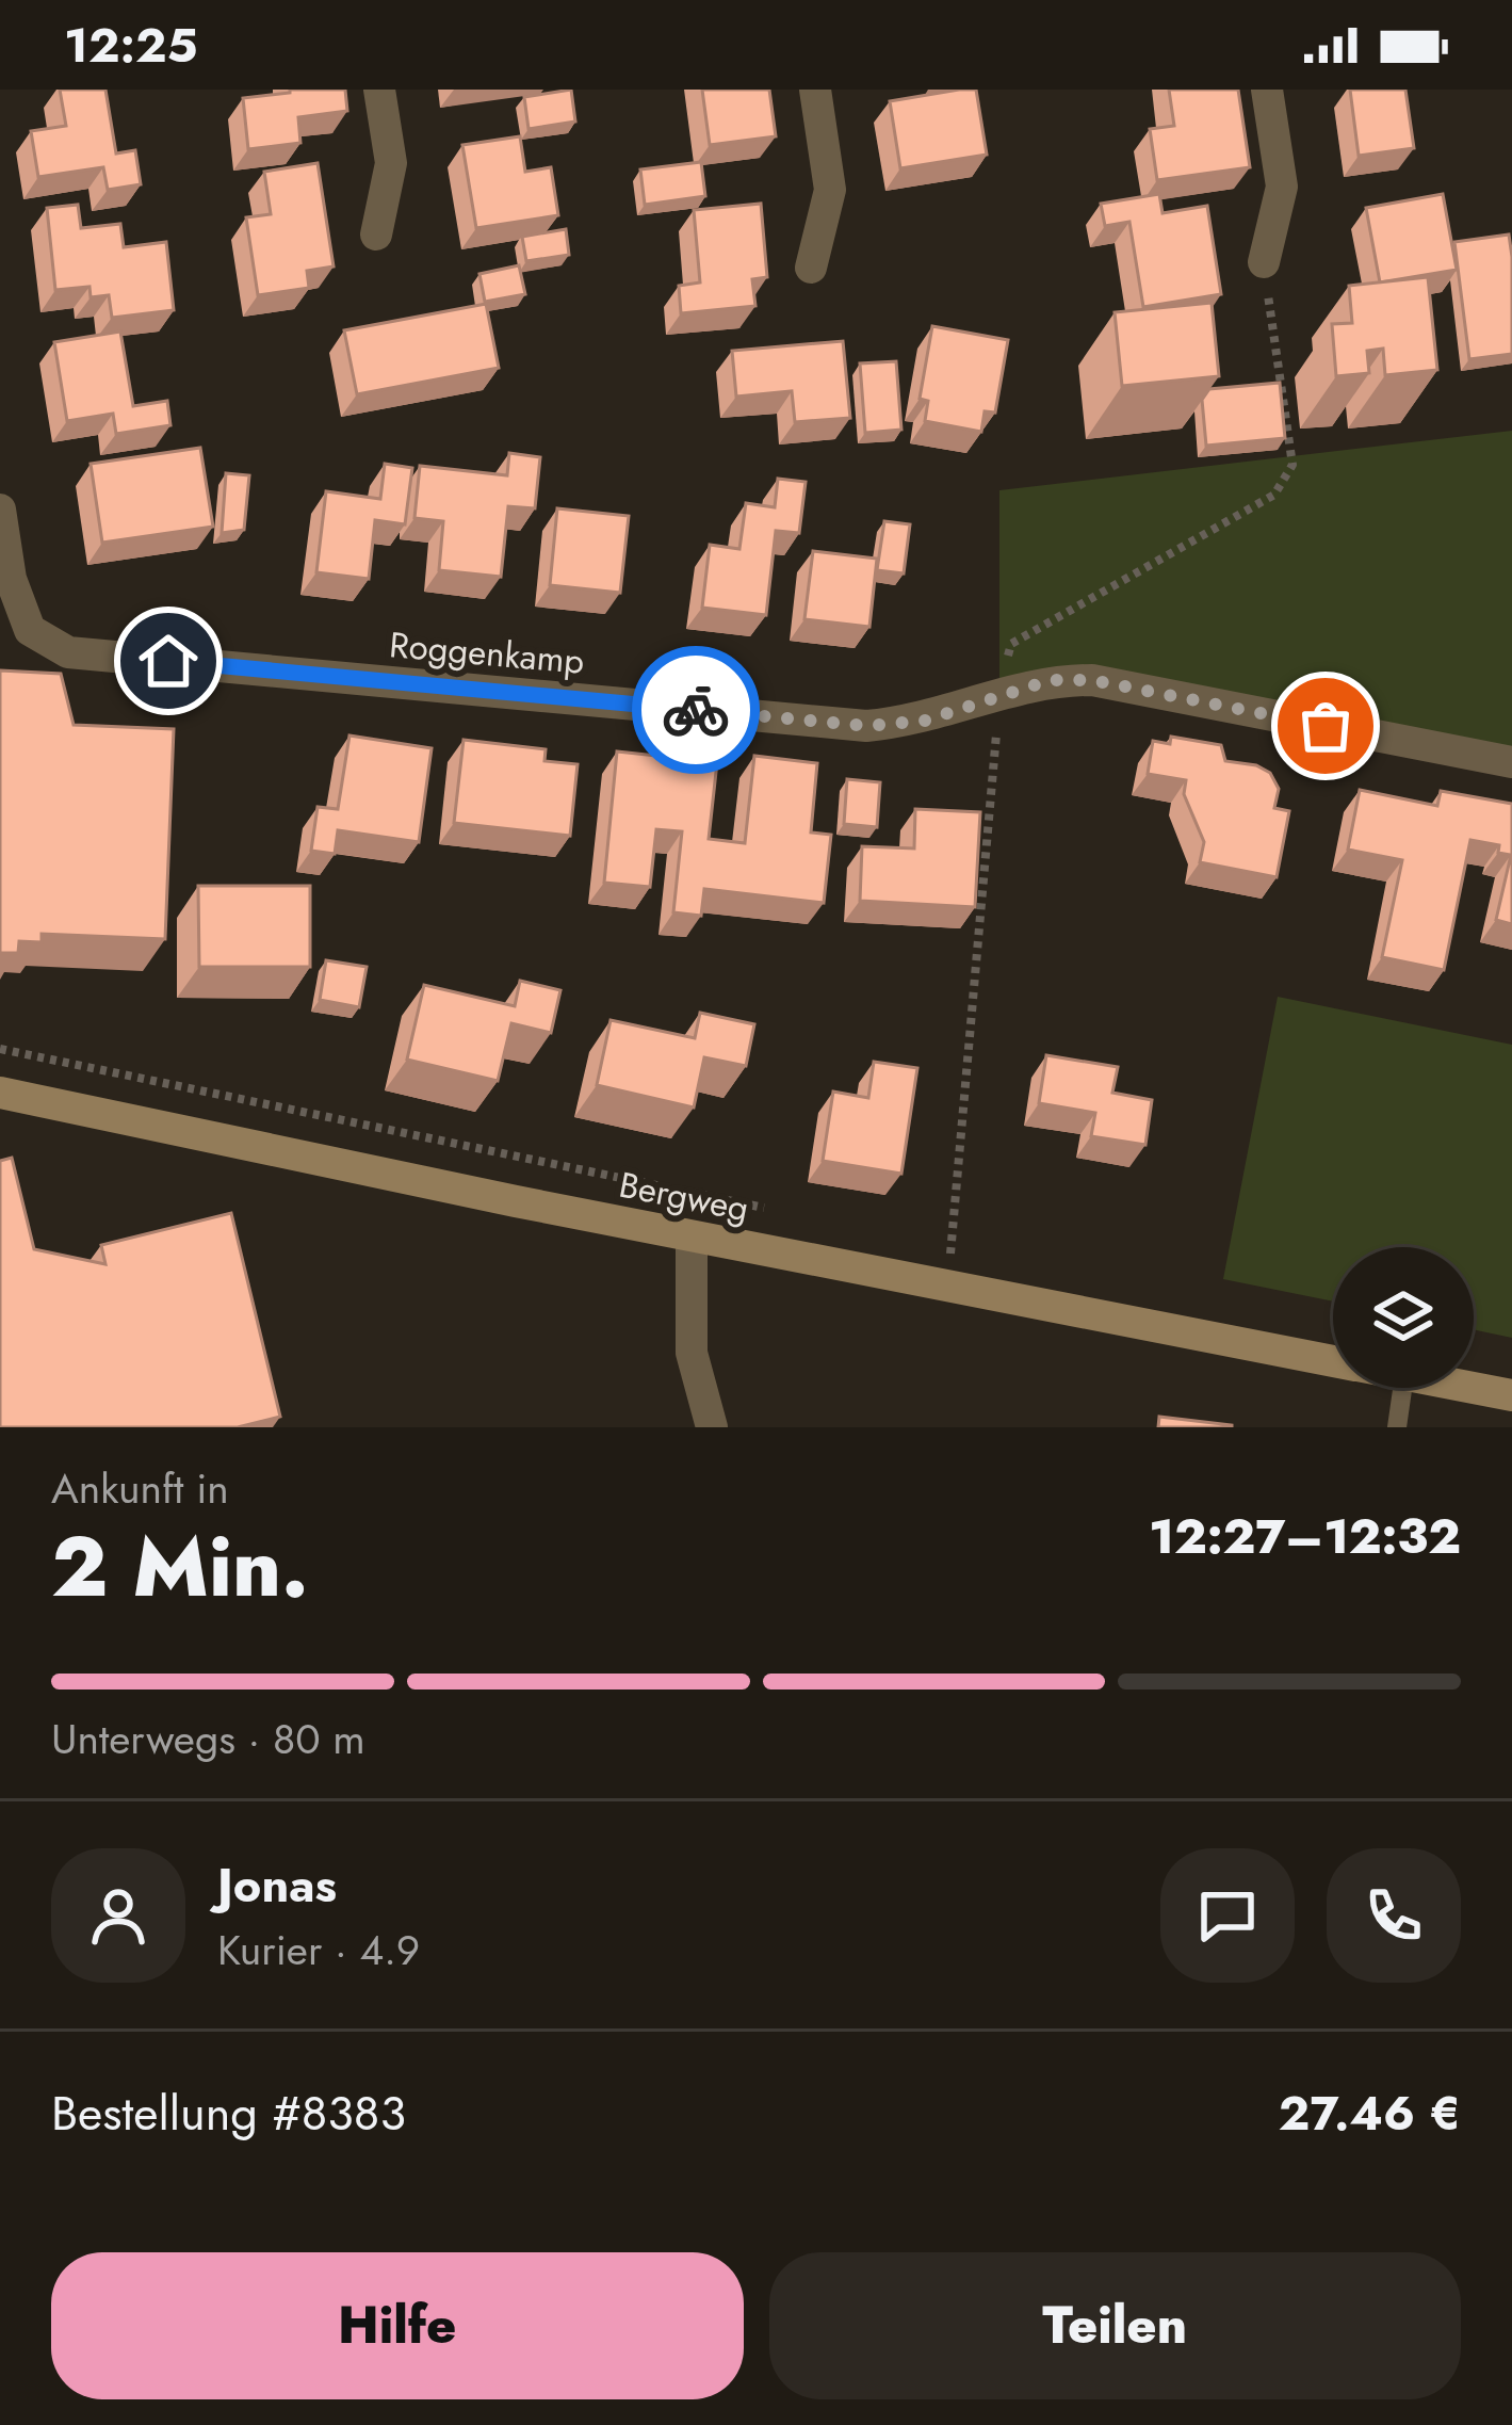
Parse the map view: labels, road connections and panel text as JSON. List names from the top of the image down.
{
  "streets": {
    "main road": ["Bergweg"],
    "street": ["Roggenkamp"]
  },
  "page": {
    "status": "12:25",
    "heading": ["2 Min.", "Ankunft in", "12:27–12:32"],
    "panel": [
      "Jonas",
      "Kurier · 4.9",
      "Bestellung #8383",
      "27.46 €"
    ],
    "bar": "Unterwegs · 80 m",
    "buttons": ["Hilfe", "Teilen"]
  }
}
